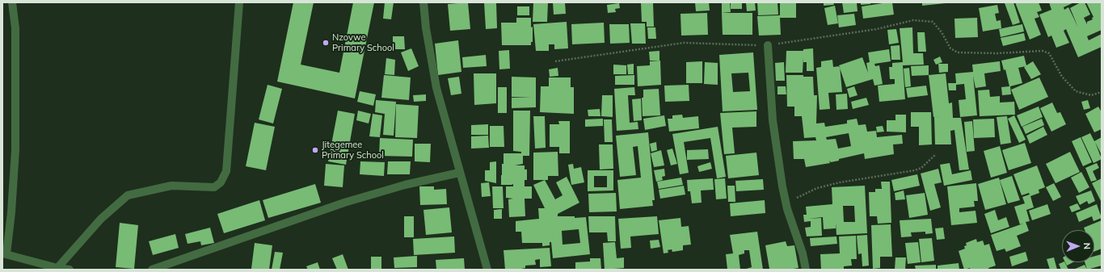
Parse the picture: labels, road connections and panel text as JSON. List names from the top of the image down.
{
  "places": ["Nzovwe Primary School", "Jitegemee Primary School"],
  "north": "right"
}
